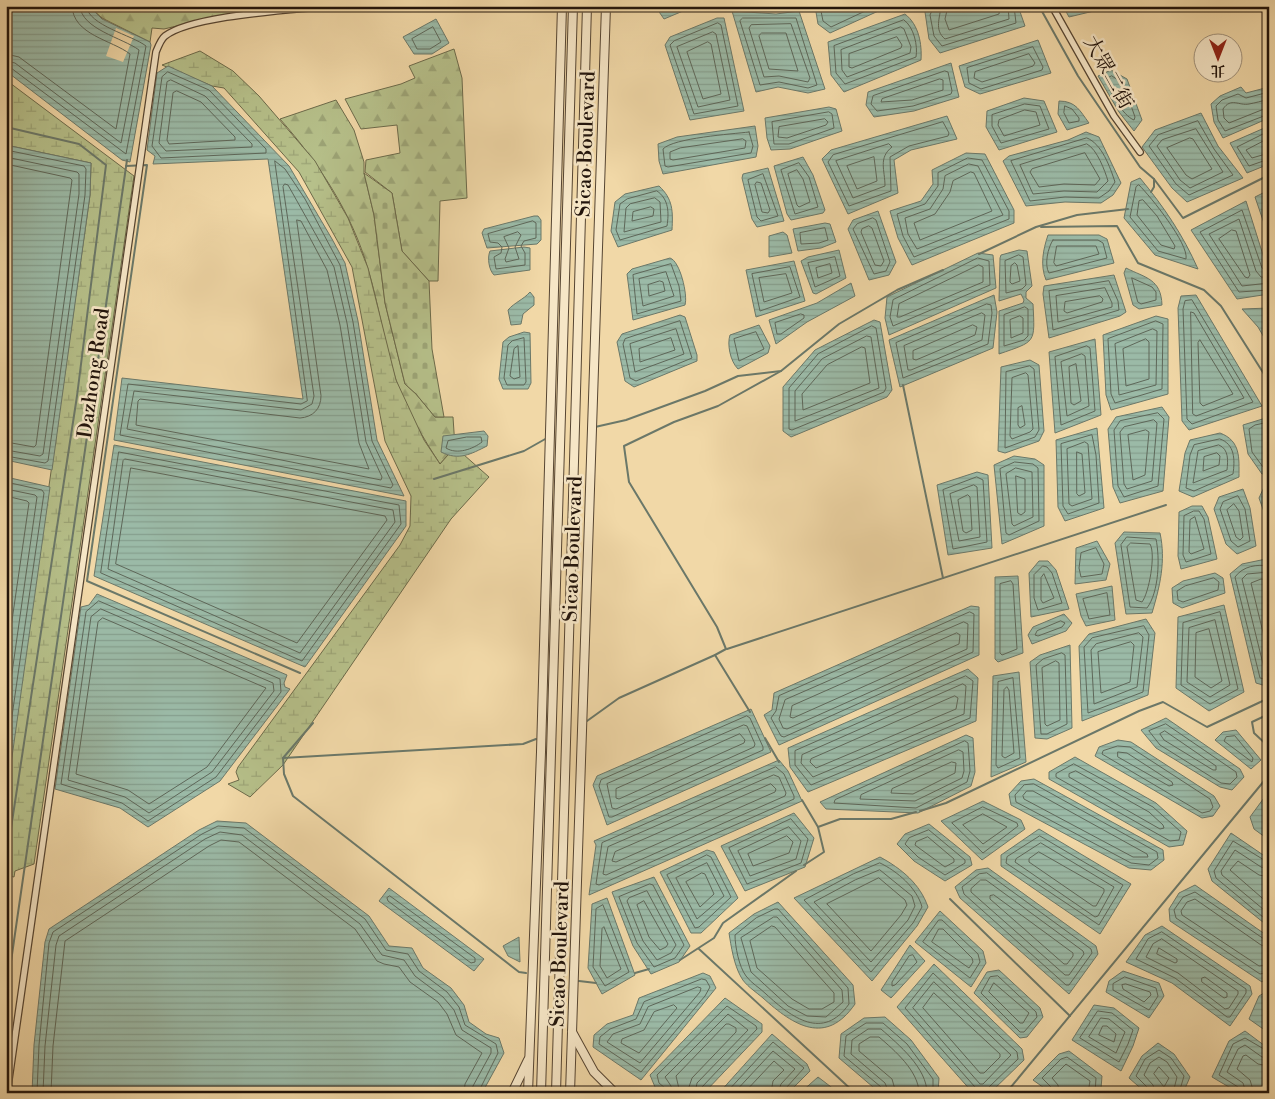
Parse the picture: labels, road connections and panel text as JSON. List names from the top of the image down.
{
  "streets": {
    "street": ["大眾二街", "Sicao Boulevard"]
  },
  "north": "bottom"
}
